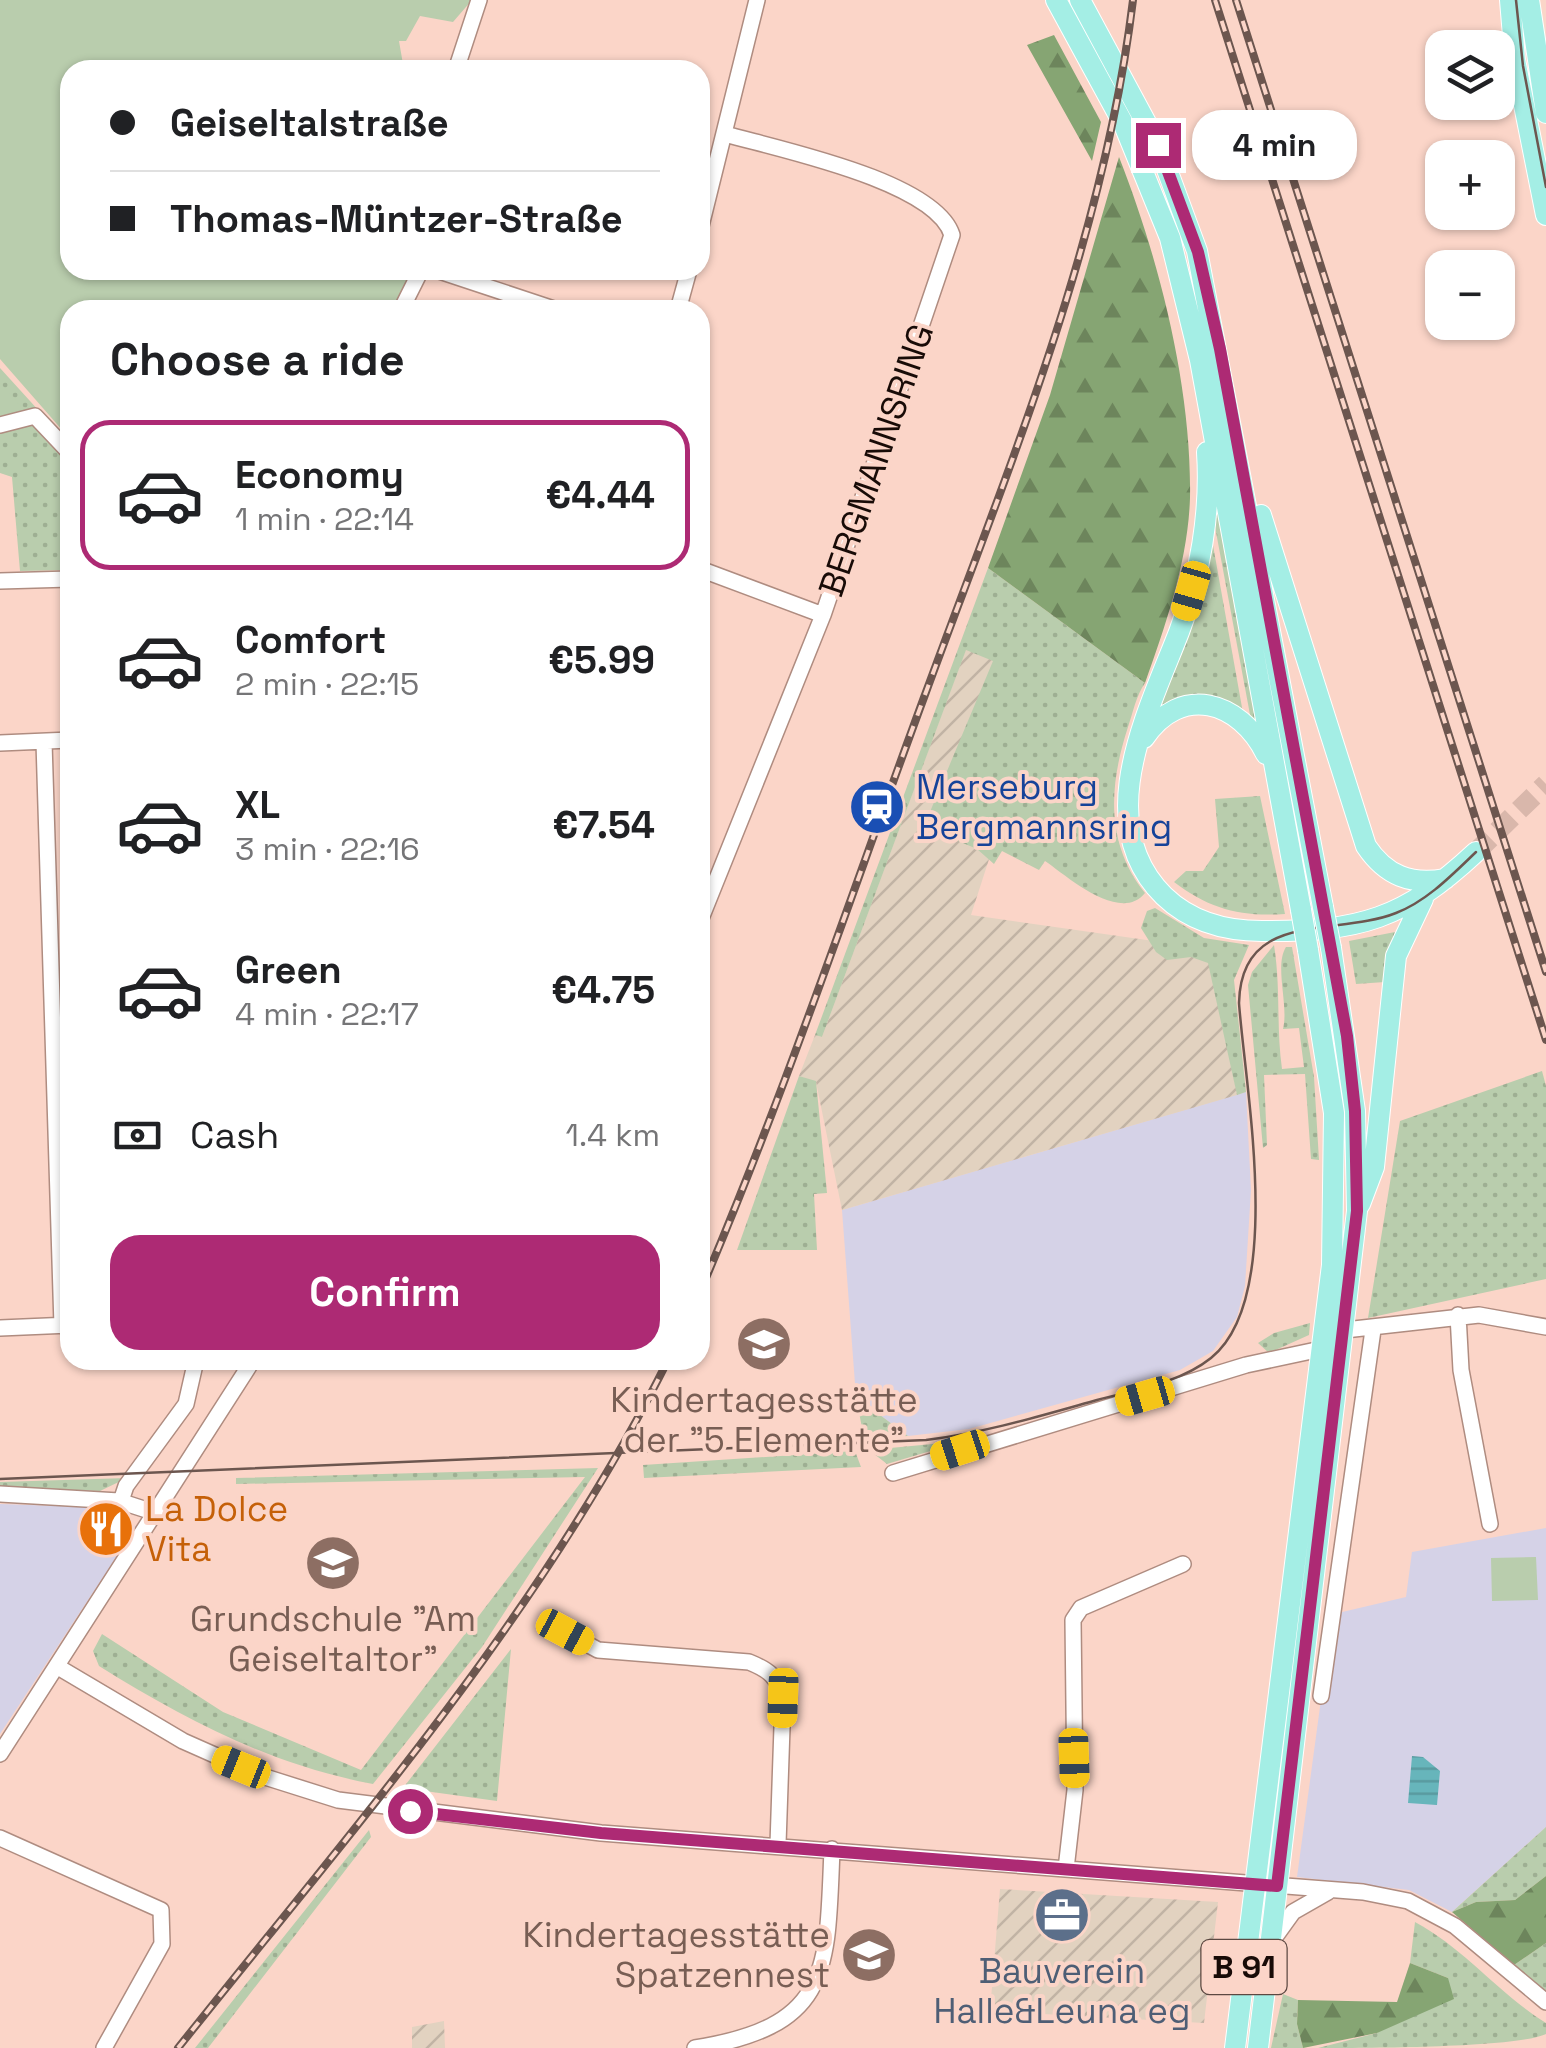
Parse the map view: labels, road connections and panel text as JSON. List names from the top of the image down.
{
  "streets": {
    "main road": ["B 91"],
    "street": ["BERGMANNSRING"]
  },
  "places": {
    "station": ["Merseburg Bergmannsring"],
    "school or university": ["Kindertagesstätte der \"5 Elemente\"", "Grundschule \"Am Geiseltaltor\"", "Kindertagesstätte Spatzennest"],
    "restaurant": ["La Dolce Vita"],
    "office": ["Bauverein Halle&Leuna eg"]
  },
  "page": {
    "map_buttons": ["+", "−"],
    "banner": ["Geiseltalstraße", "Thomas-Müntzer-Straße"],
    "bubble": "4 min",
    "heading": "Choose a ride",
    "list": [
      {
        "name": "Economy",
        "note": "1 min · 22:14",
        "value": "€4.44"
      },
      {
        "name": "Comfort",
        "note": "2 min · 22:15",
        "value": "€5.99"
      },
      {
        "name": "XL",
        "note": "3 min · 22:16",
        "value": "€7.54"
      },
      {
        "name": "Green",
        "note": "4 min · 22:17",
        "value": "€4.75"
      }
    ],
    "pay": ["Cash", "1.4 km"],
    "buttons": "Confirm"
  }
}
